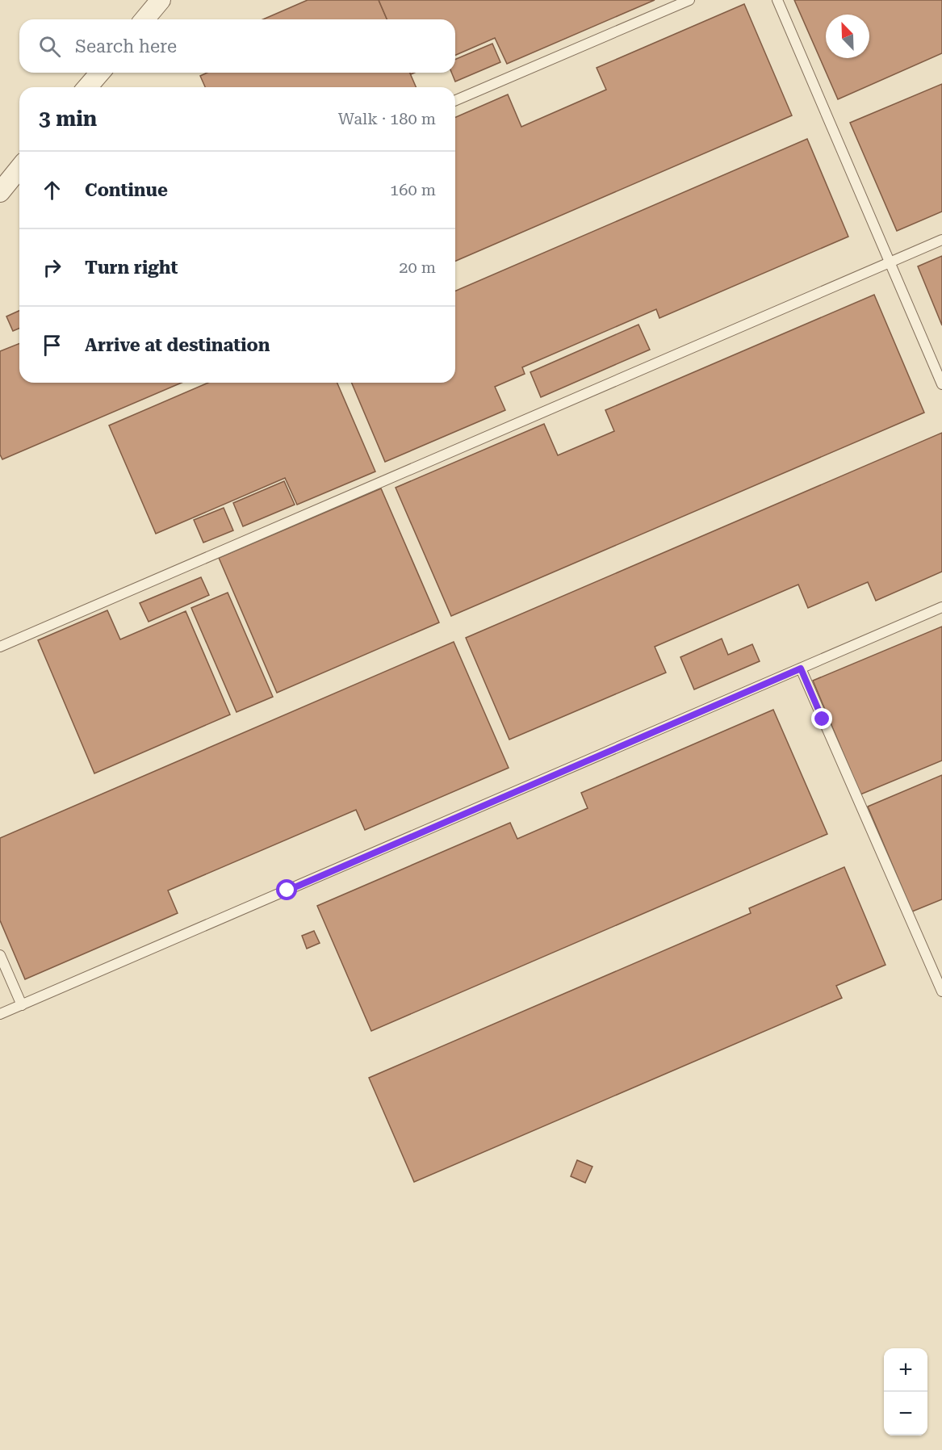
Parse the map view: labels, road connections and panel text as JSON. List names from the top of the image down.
{
  "north": "top left",
  "page": {
    "search": "Search here",
    "heading": ["3 min", "Walk · 180 m"],
    "list": [
      ["Continue", "160 m"],
      ["Turn right", "20 m"],
      "Arrive at destination"
    ],
    "map_buttons": ["+", "−"]
  }
}
